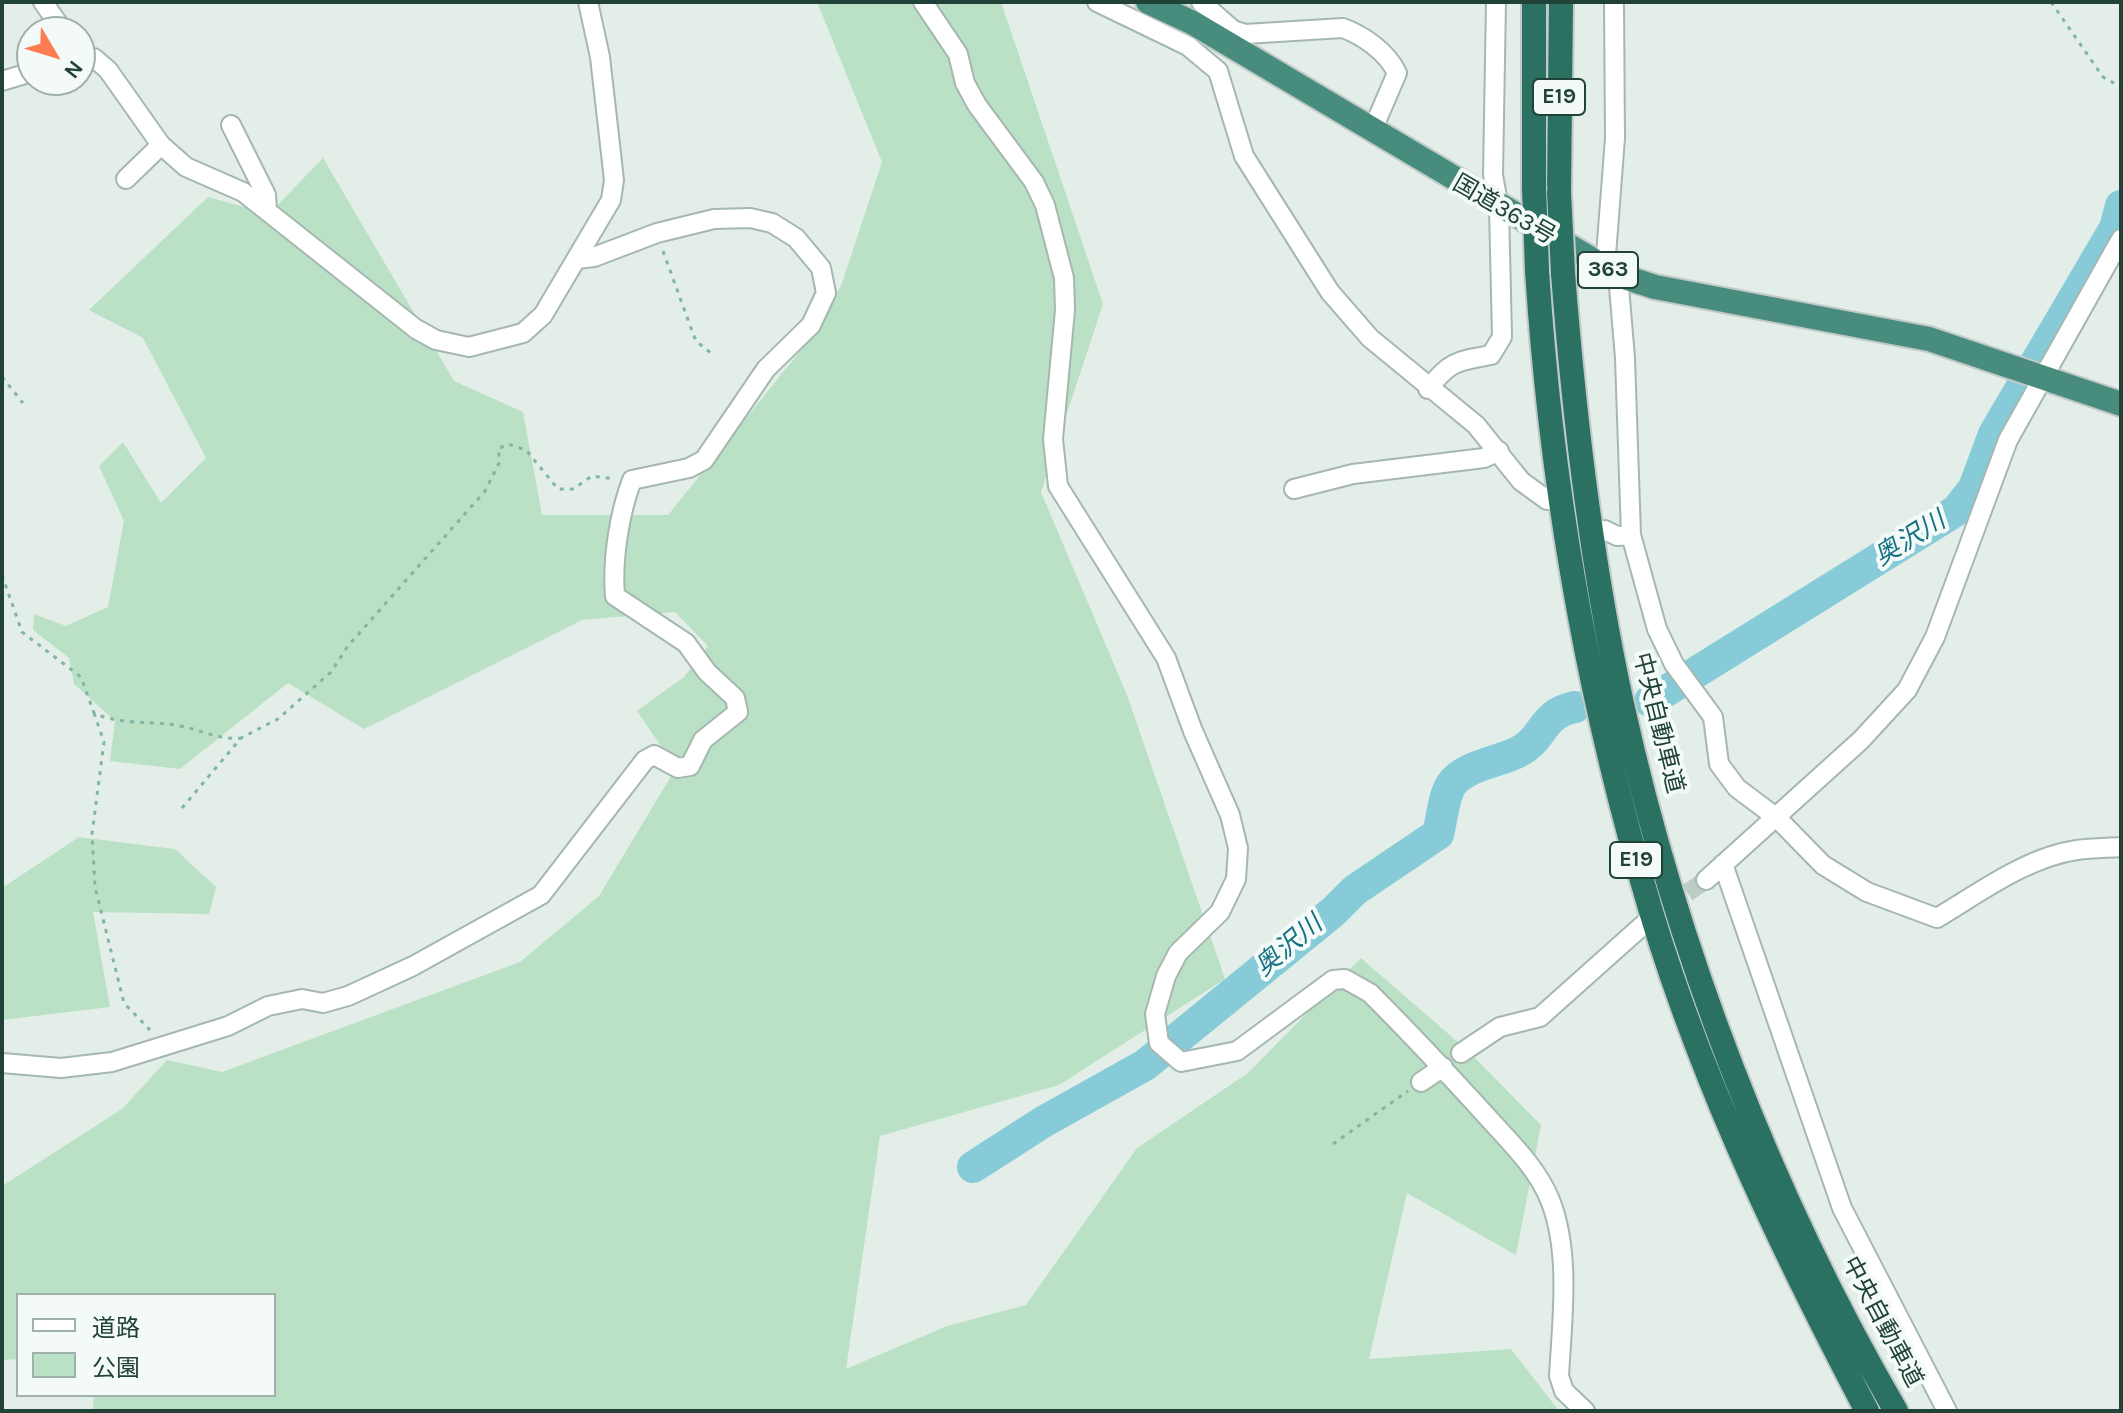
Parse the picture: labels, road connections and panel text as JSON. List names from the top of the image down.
{
  "streets": {
    "highway": [
      "E19",
      "国道363号",
      "363",
      "中央自動車道"
    ]
  },
  "water": ["奥沢川"],
  "legend": ["道路", "公園"],
  "north": "bottom right"
}
